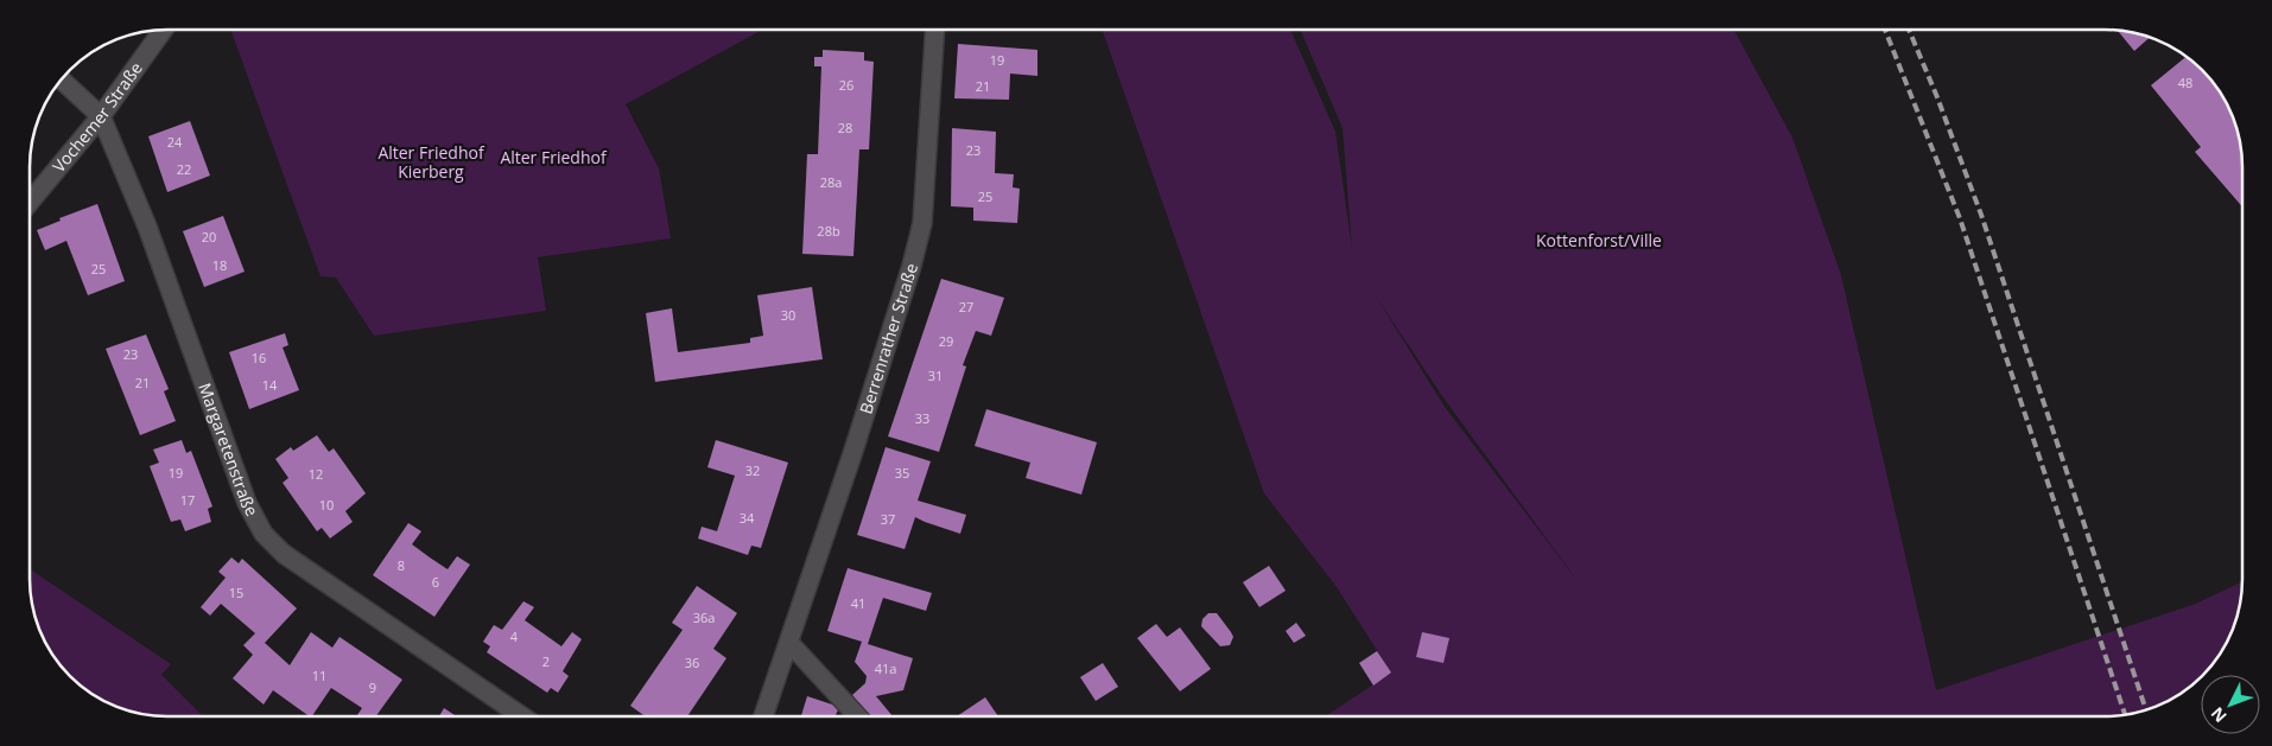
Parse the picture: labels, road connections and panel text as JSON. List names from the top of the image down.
{
  "streets": {
    "street": ["Vochemer Straße", "Berrenrather Straße", "Margaretenstraße"]
  },
  "crossings": [
    ["Vochemer Straße", "Margaretenstraße"]
  ],
  "parks": ["Alter Friedhof Kierberg", "Alter Friedhof", "Kottenforst/Ville"],
  "house_numbers": [
    "19",
    "48",
    "26",
    "21",
    "28",
    "24",
    "23",
    "22",
    "28a",
    "25",
    "28b",
    "20",
    "18",
    "25",
    "27",
    "30",
    "29",
    "23",
    "16",
    "31",
    "21",
    "14",
    "33",
    "32",
    "19",
    "35",
    "12",
    "17",
    "10",
    "34",
    "37",
    "8",
    "6",
    "15",
    "41",
    "36a",
    "4",
    "2",
    "36",
    "41a",
    "11",
    "9"
  ],
  "north": "bottom left"
}
